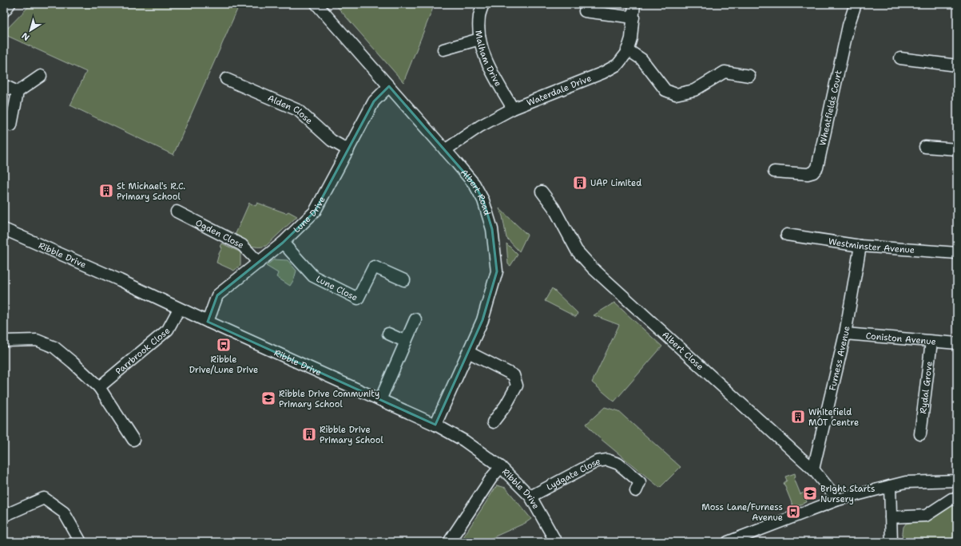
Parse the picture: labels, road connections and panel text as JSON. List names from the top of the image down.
{
  "streets": {
    "street": [
      "Malham Drive",
      "Waterdale Drive",
      "Wheatfields Court",
      "Alden Close",
      "Albert Road",
      "Lune Drive",
      "Ogden Close",
      "Westminster Avenue",
      "Ribble Drive",
      "Lune Close",
      "Coniston Avenue",
      "Parrbrook Close",
      "Albert Close",
      "Furness Avenue",
      "Rydal Grove",
      "Lydgate Close"
    ]
  },
  "crossings": [
    ["Malham Drive", "Waterdale Drive"],
    ["Waterdale Drive", "Albert Road"],
    ["Alden Close", "Lune Drive"],
    ["Albert Road", "Lune Drive"],
    ["Albert Road", "Ribble Drive"],
    ["Lune Drive", "Ogden Close"],
    ["Lune Drive", "Ribble Drive"],
    ["Lune Drive", "Lune Close"],
    ["Westminster Avenue", "Furness Avenue"],
    ["Ribble Drive", "Parrbrook Close"],
    ["Ribble Drive", "Lydgate Close"],
    ["Coniston Avenue", "Furness Avenue"],
    ["Coniston Avenue", "Rydal Grove"],
    ["Albert Close", "Furness Avenue"]
  ],
  "places": {
    "building": [
      "UAP Limited",
      "St Michael's R.C. Primary School",
      "Whitefield MOT Centre",
      "Ribble Drive Primary School"
    ],
    "bus stop": ["Ribble Drive/Lune Drive", "Moss Lane/Furness Avenue"],
    "school or university": ["Ribble Drive Community Primary School", "Bright Starts Nursery"]
  },
  "north": "bottom left"
}
